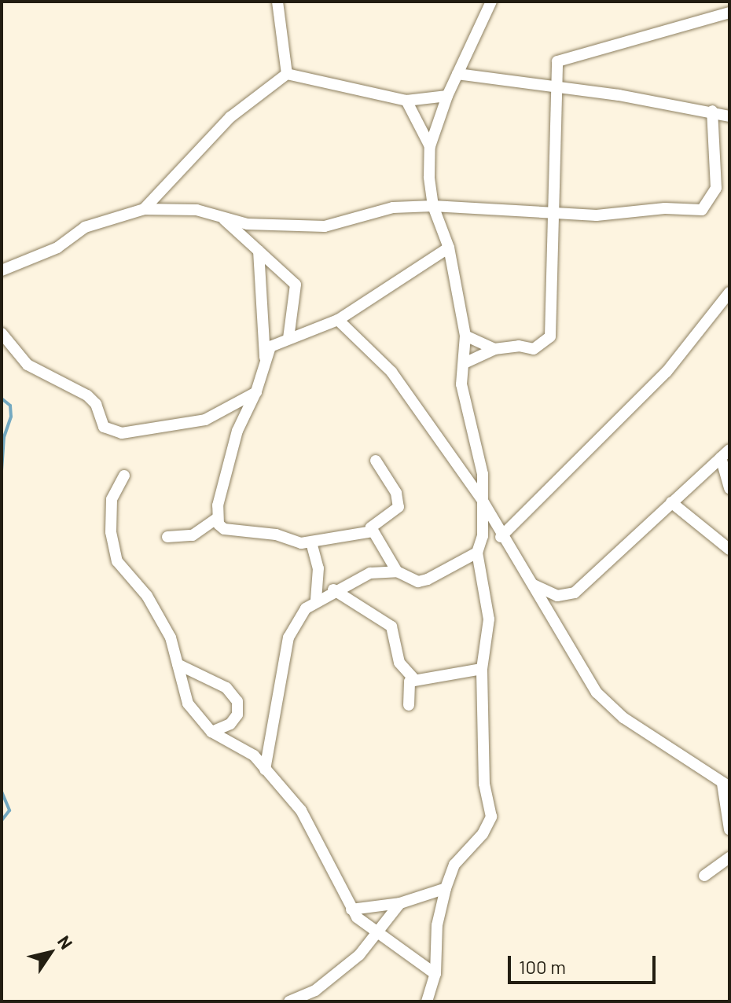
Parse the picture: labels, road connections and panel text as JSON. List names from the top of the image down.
{
  "scale_bar": "100 m",
  "north": "top right"
}
